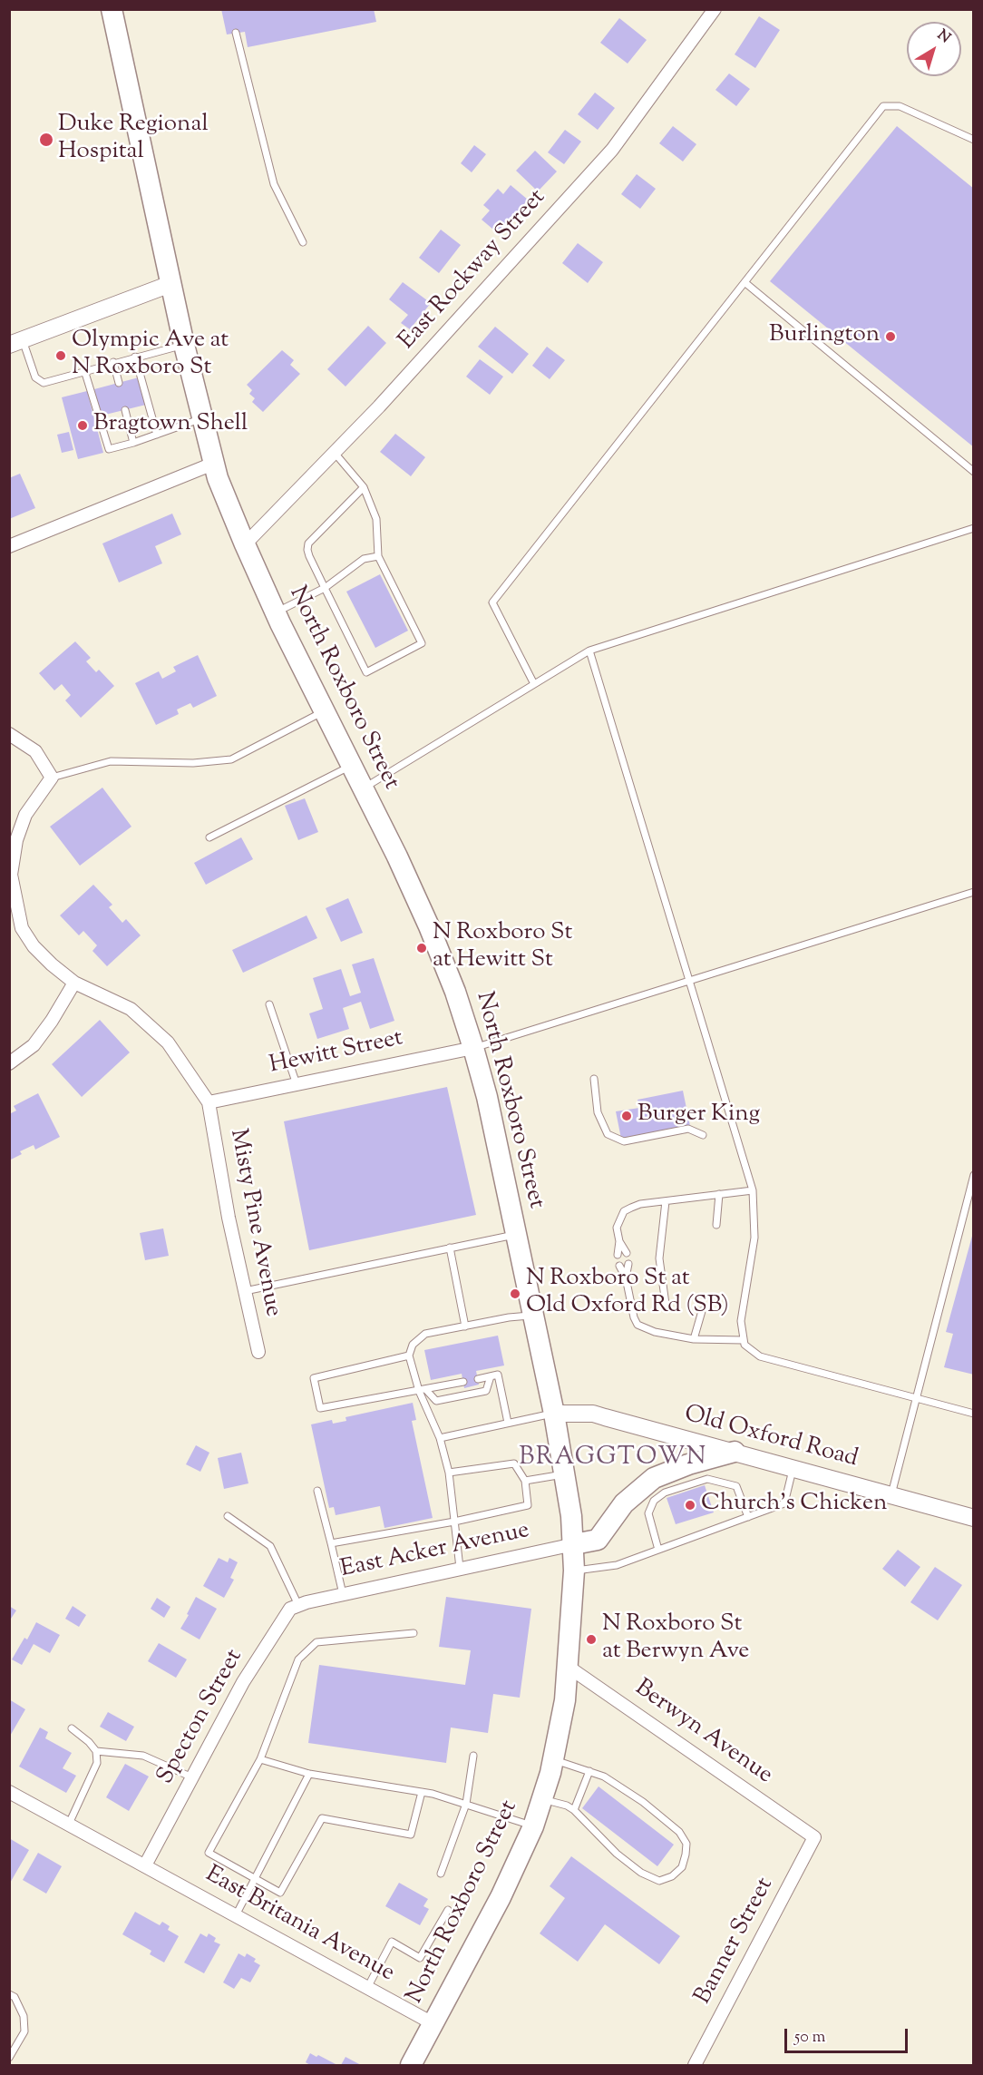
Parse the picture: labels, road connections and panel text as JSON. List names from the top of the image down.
{
  "streets": {
    "main road": ["North Roxboro Street"],
    "street": [
      "East Rockway Street",
      "Hewitt Street",
      "Misty Pine Avenue",
      "Old Oxford Road",
      "East Acker Avenue",
      "Specton Street",
      "Berwyn Avenue",
      "East Britania Avenue",
      "Banner Street"
    ]
  },
  "crossings": [
    ["East Rockway Street", "North Roxboro Street"],
    ["North Roxboro Street", "Hewitt Street"],
    ["North Roxboro Street", "Old Oxford Road"],
    ["North Roxboro Street", "East Acker Avenue"],
    ["North Roxboro Street", "Berwyn Avenue"],
    ["North Roxboro Street", "East Britania Avenue"],
    ["Hewitt Street", "Misty Pine Avenue"],
    ["East Acker Avenue", "Specton Street"],
    ["Specton Street", "East Britania Avenue"],
    ["Berwyn Avenue", "Banner Street"]
  ],
  "districts": ["BRAGGTOWN"],
  "places": [
    "Duke Regional Hospital",
    "Burlington",
    "Olympic Ave at N Roxboro St",
    "Bragtown Shell",
    "N Roxboro St at Hewitt St",
    "Burger King",
    "N Roxboro St at Old Oxford Rd (SB)",
    "Church's Chicken",
    "N Roxboro St at Berwyn Ave"
  ],
  "scale_bar": "50 m",
  "north": "top right"
}
